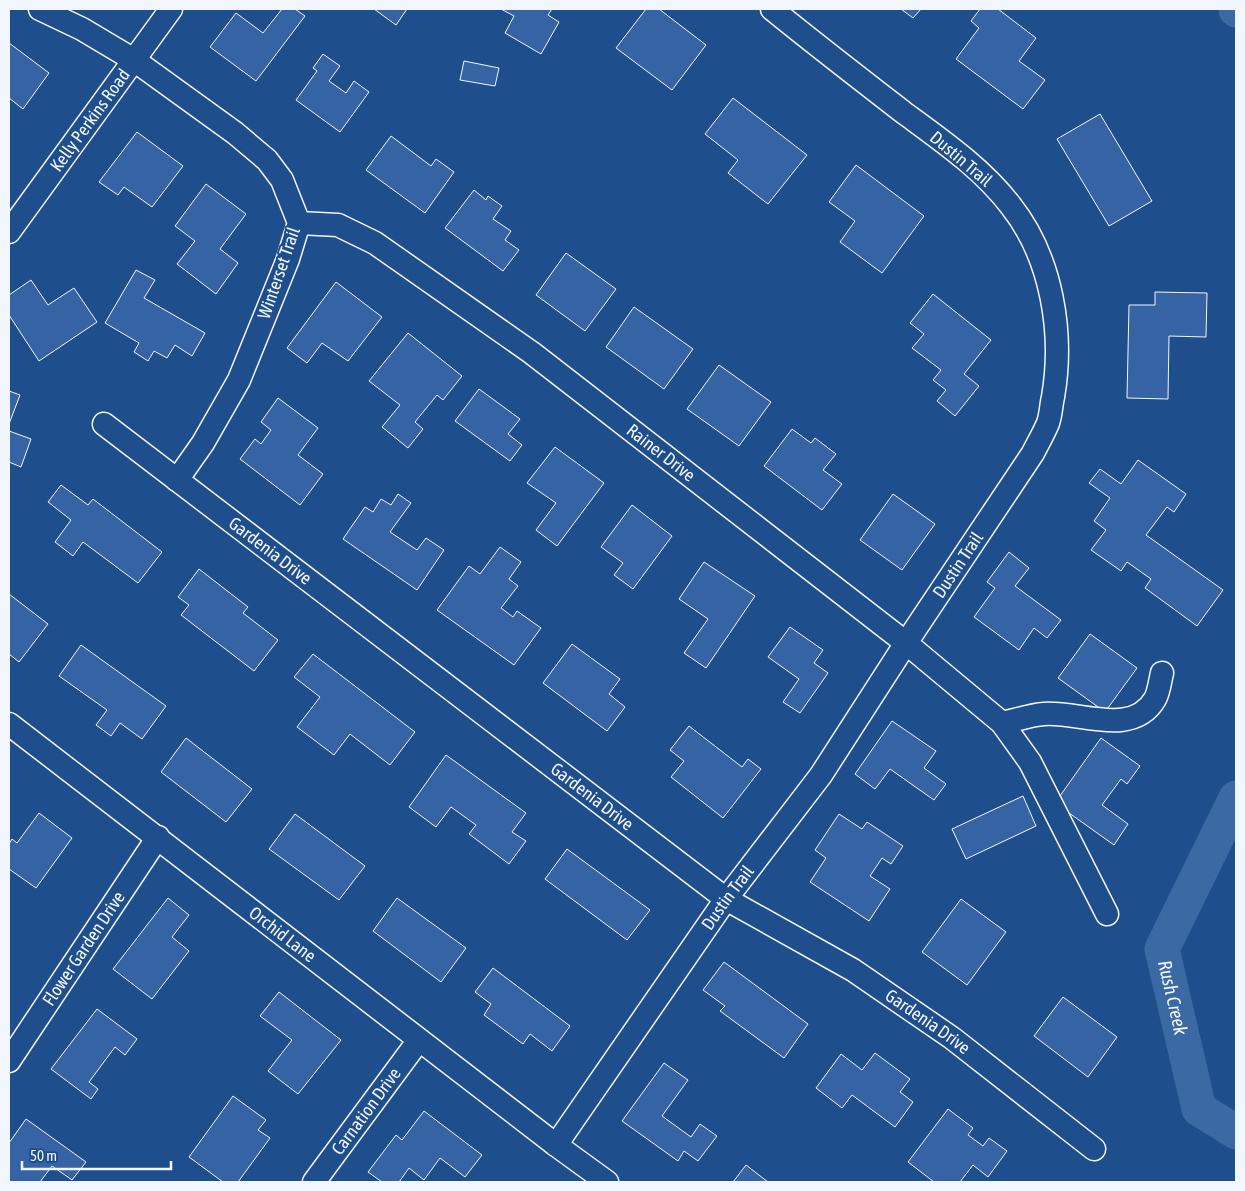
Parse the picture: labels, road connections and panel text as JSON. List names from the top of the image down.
{
  "streets": {
    "street": [
      "Kelly Perkins Road",
      "Dustin Trail",
      "Winterset Trail",
      "Rainer Drive",
      "Gardenia Drive",
      "Orchid Lane",
      "Flower Garden Drive",
      "Carnation Drive"
    ]
  },
  "crossings": [
    ["Kelly Perkins Road", "Winterset Trail"],
    ["Dustin Trail", "Rainer Drive"],
    ["Dustin Trail", "Gardenia Drive"],
    ["Dustin Trail", "Orchid Lane"],
    ["Winterset Trail", "Rainer Drive"],
    ["Winterset Trail", "Gardenia Drive"],
    ["Orchid Lane", "Flower Garden Drive"],
    ["Orchid Lane", "Carnation Drive"]
  ],
  "water": ["Rush Creek"],
  "scale_bar": "50 m"
}
